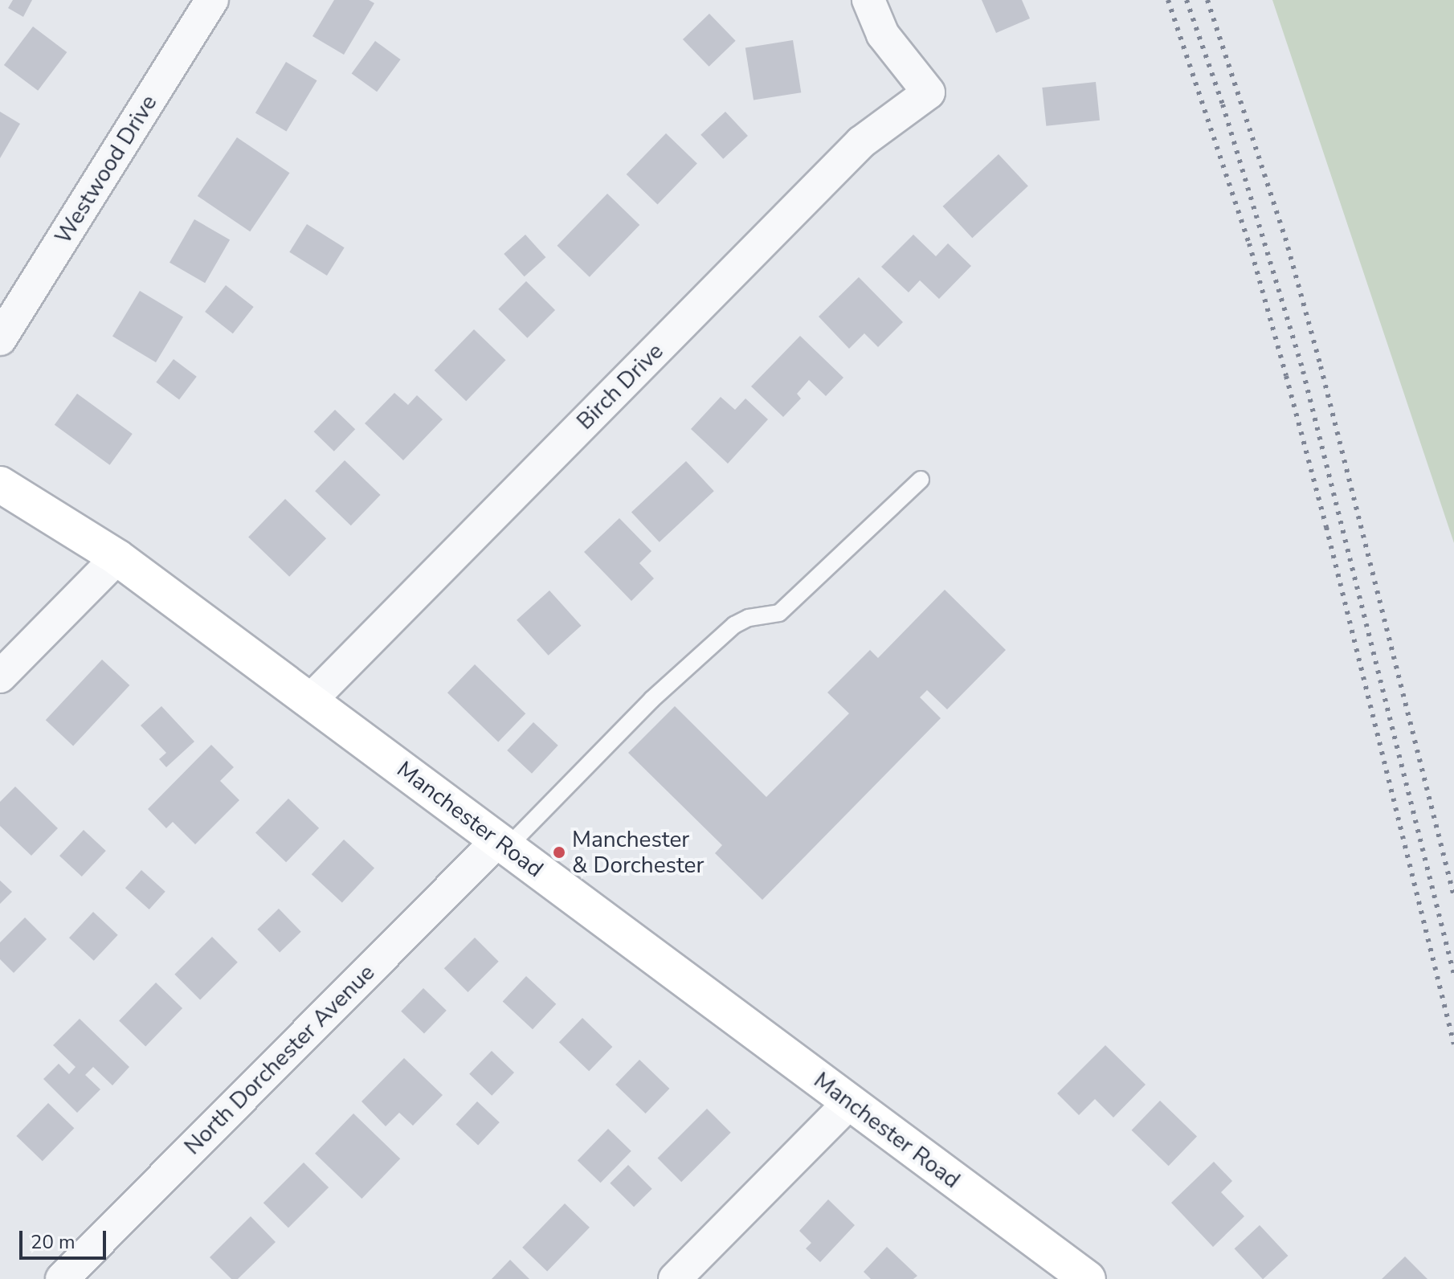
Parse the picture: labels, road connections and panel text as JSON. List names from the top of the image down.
{
  "streets": {
    "street": [
      "Westwood Drive",
      "Birch Drive",
      "Manchester Road",
      "North Dorchester Avenue"
    ]
  },
  "crossings": [
    ["Birch Drive", "Manchester Road"],
    ["Manchester Road", "North Dorchester Avenue"]
  ],
  "places": ["Manchester & Dorchester"],
  "scale_bar": "20 m"
}
